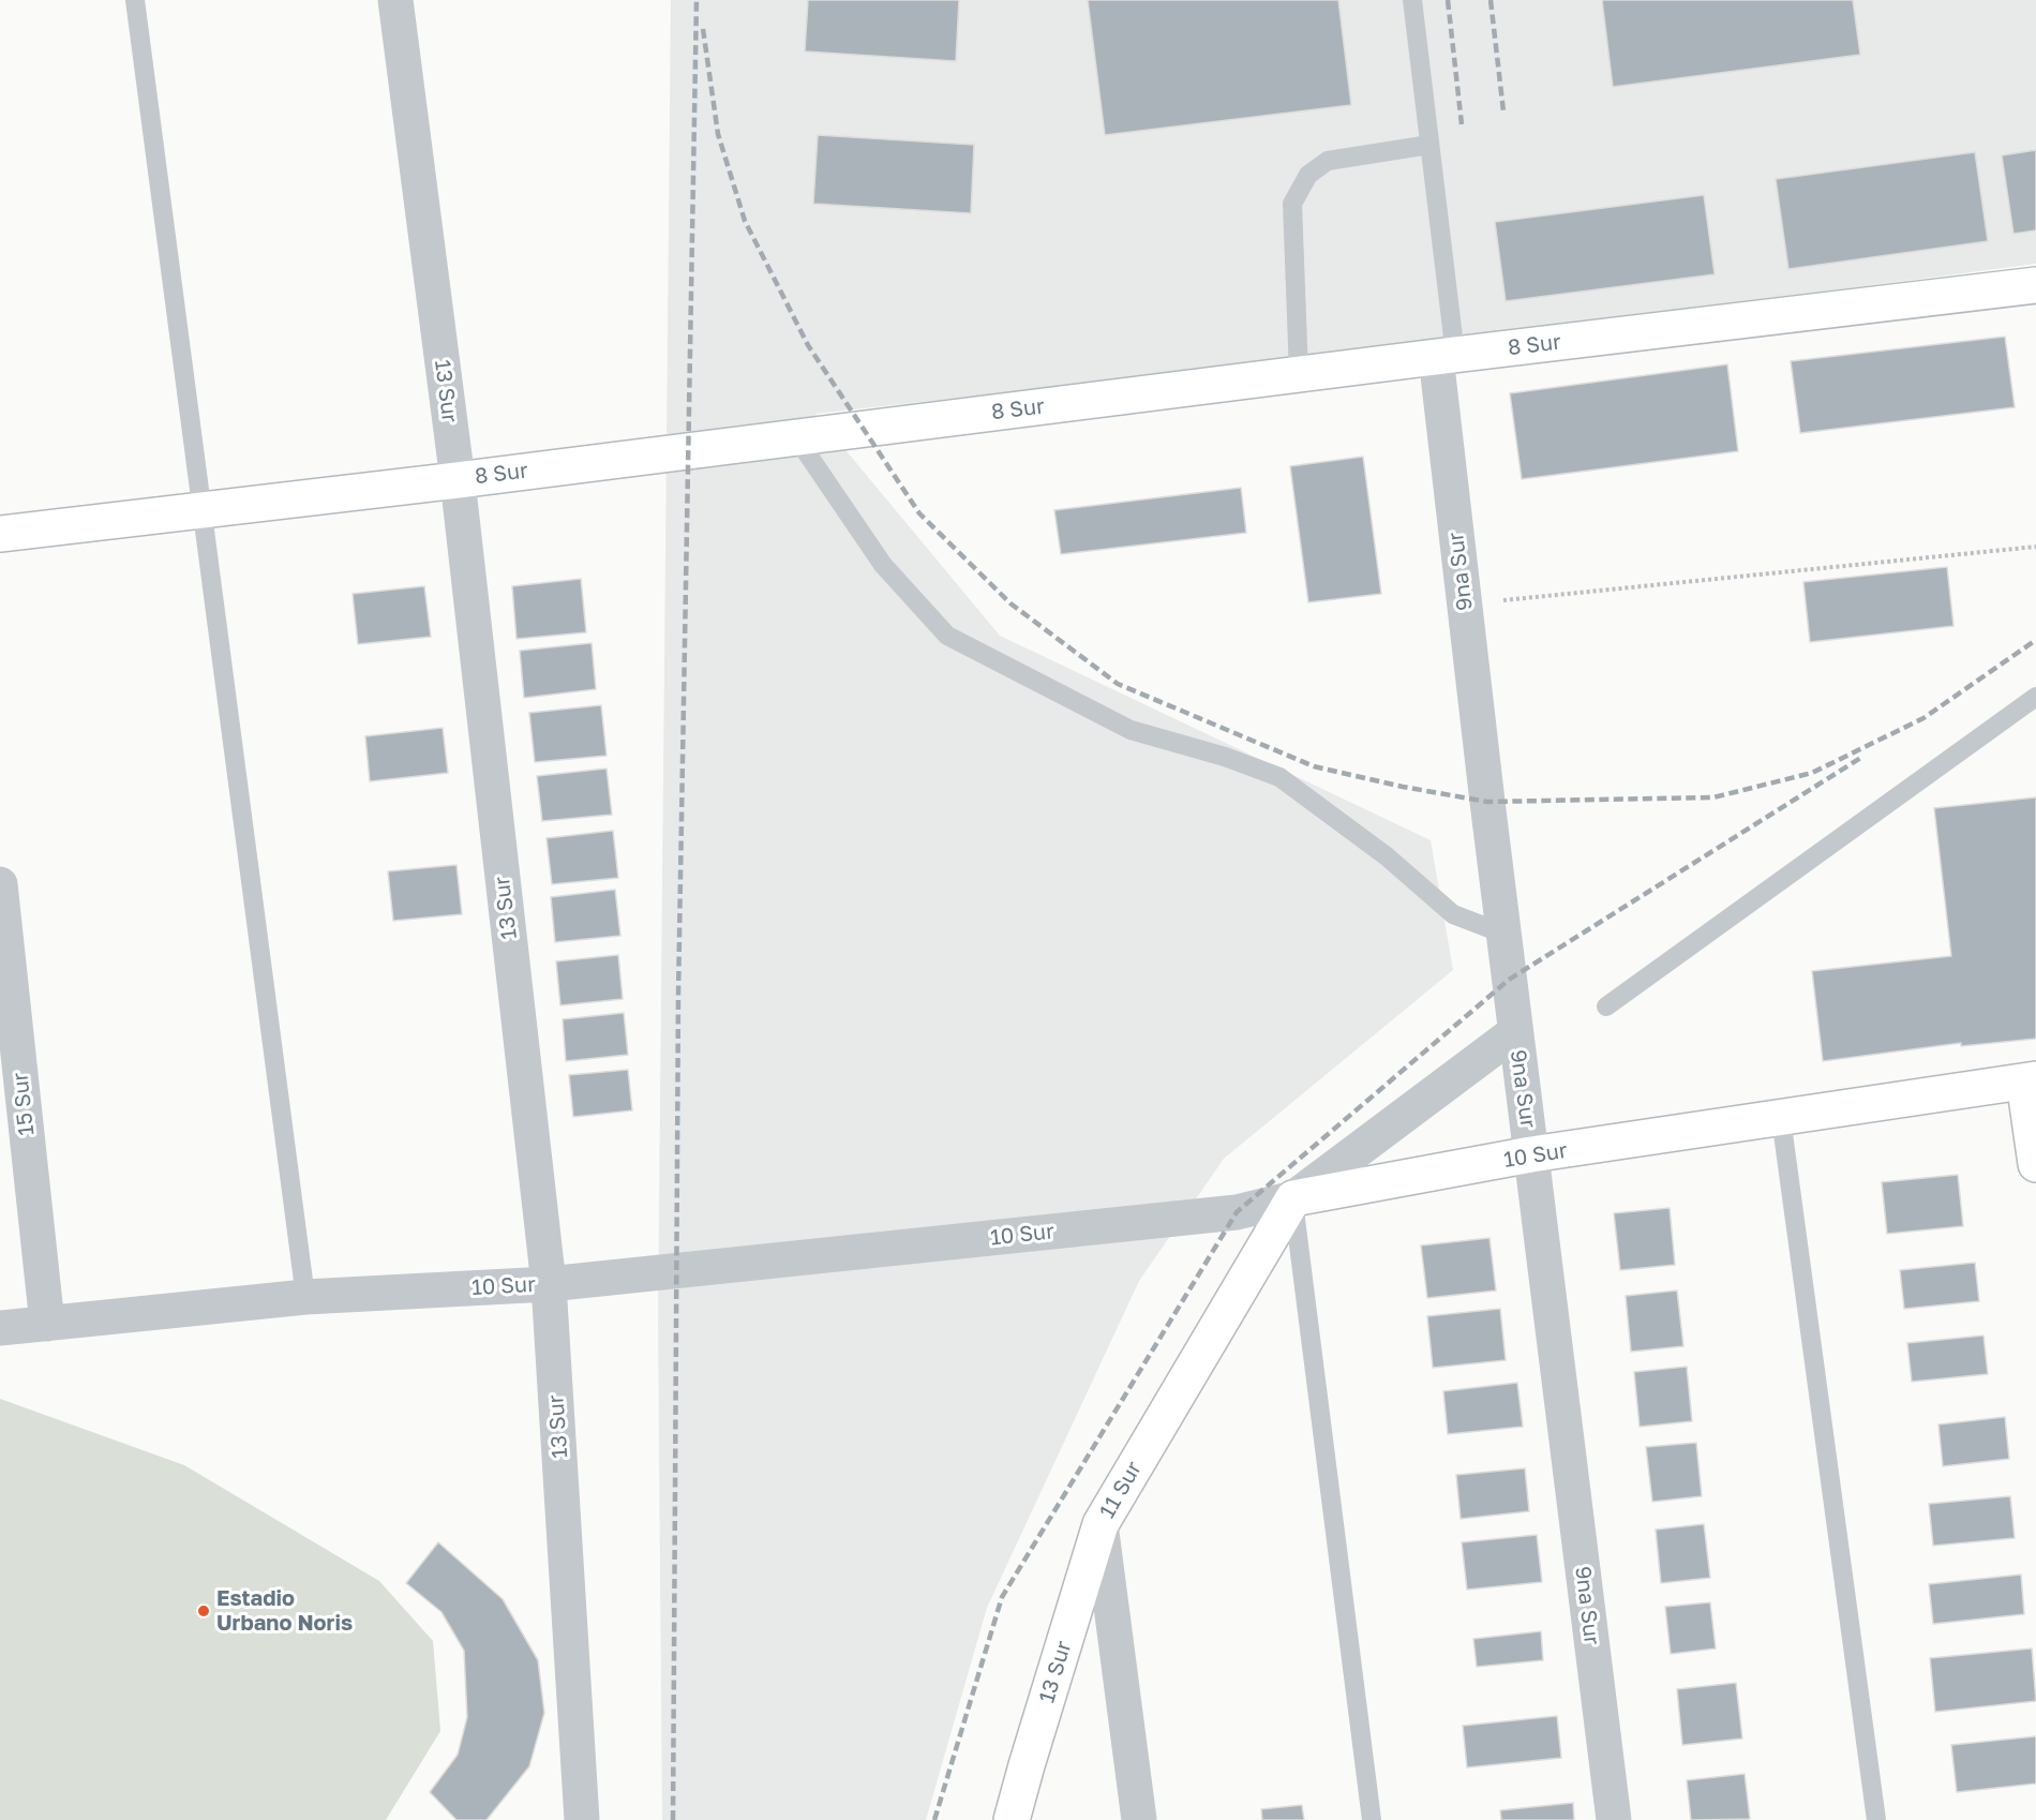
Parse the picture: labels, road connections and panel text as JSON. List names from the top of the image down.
{
  "streets": {
    "street": [
      "8 Sur",
      "13 Sur",
      "9na Sur",
      "15 Sur",
      "10 Sur",
      "11 Sur"
    ]
  },
  "crossings": [
    ["8 Sur", "13 Sur"],
    ["8 Sur", "9na Sur"],
    ["13 Sur", "10 Sur"],
    ["13 Sur", "11 Sur"],
    ["9na Sur", "10 Sur"],
    ["15 Sur", "10 Sur"],
    ["10 Sur", "11 Sur"]
  ],
  "places": ["Estadio Urbano Noris"]
}
